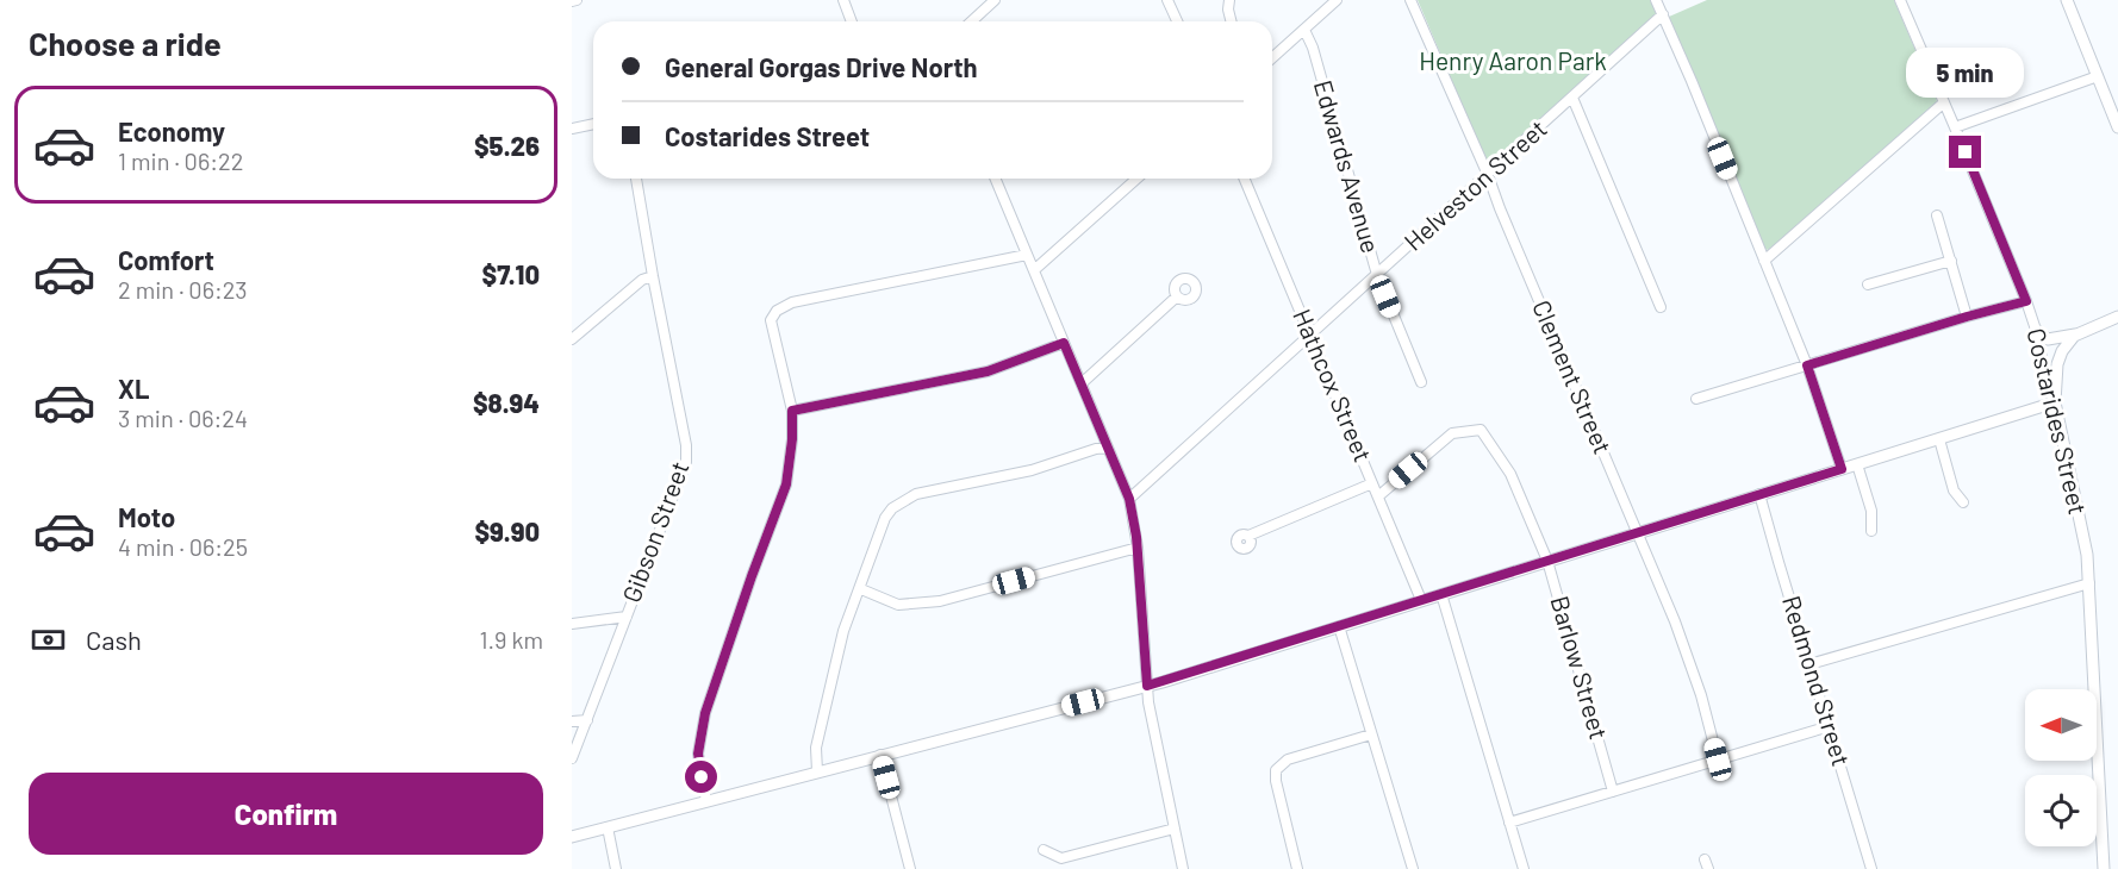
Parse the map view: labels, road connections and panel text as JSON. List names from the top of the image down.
{
  "streets": {
    "street": [
      "Edwards Avenue",
      "Helveston Street",
      "Clement Street",
      "Hathcox Street",
      "Costarides Street",
      "Gibson Street",
      "Barlow Street",
      "Redmond Street"
    ]
  },
  "crossings": [
    ["Edwards Avenue", "Helveston Street"],
    ["Helveston Street", "Clement Street"],
    ["Helveston Street", "Hathcox Street"],
    ["Hathcox Street", "Barlow Street"]
  ],
  "parks": ["Henry Aaron Park"],
  "north": "left",
  "page": {
    "heading": "Choose a ride",
    "banner": ["General Gorgas Drive North", "Costarides Street"],
    "bubble": "5 min",
    "list": [
      {
        "name": "Economy",
        "note": "1 min · 06:22",
        "value": "$5.26"
      },
      {
        "name": "Comfort",
        "note": "2 min · 06:23",
        "value": "$7.10"
      },
      {
        "name": "XL",
        "note": "3 min · 06:24",
        "value": "$8.94"
      },
      {
        "name": "Moto",
        "note": "4 min · 06:25",
        "value": "$9.90"
      }
    ],
    "pay": ["Cash", "1.9 km"],
    "buttons": "Confirm"
  }
}
